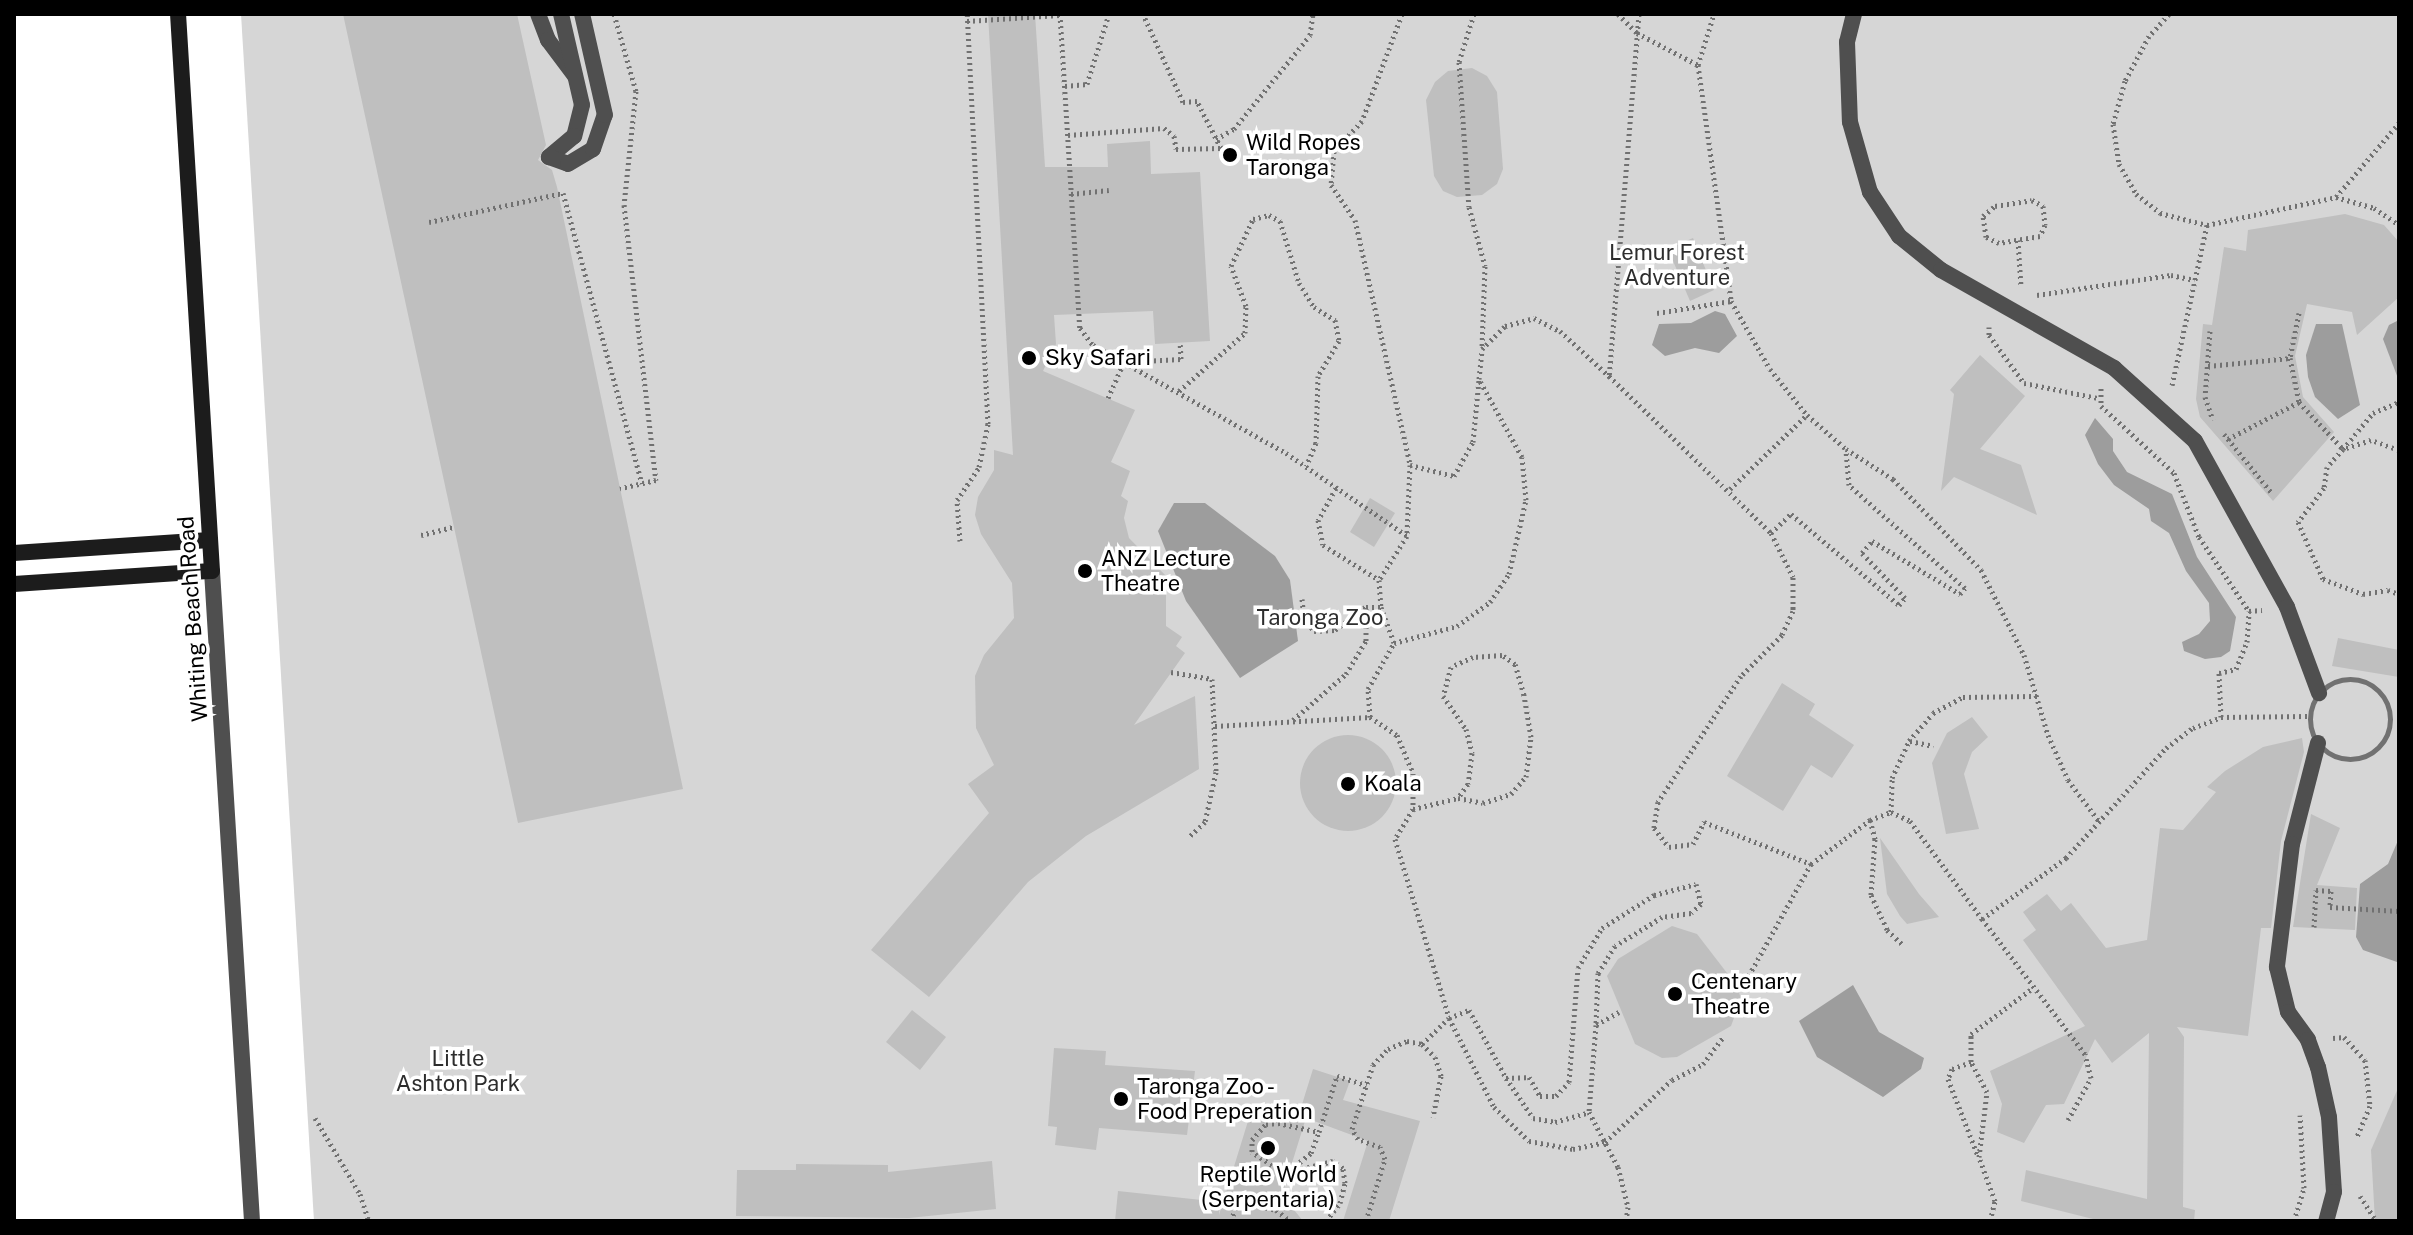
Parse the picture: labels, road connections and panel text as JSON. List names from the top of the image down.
{
  "streets": {
    "street": ["Whiting Beach Road"]
  },
  "parks": ["Lemur Forest Adventure", "Taronga Zoo", "Little Ashton Park"],
  "places": [
    "Wild Ropes Taronga",
    "Sky Safari",
    "ANZ Lecture Theatre",
    "Koala",
    "Centenary Theatre",
    "Taronga Zoo - Food Preperation",
    "Reptile World (Serpentaria)"
  ]
}
